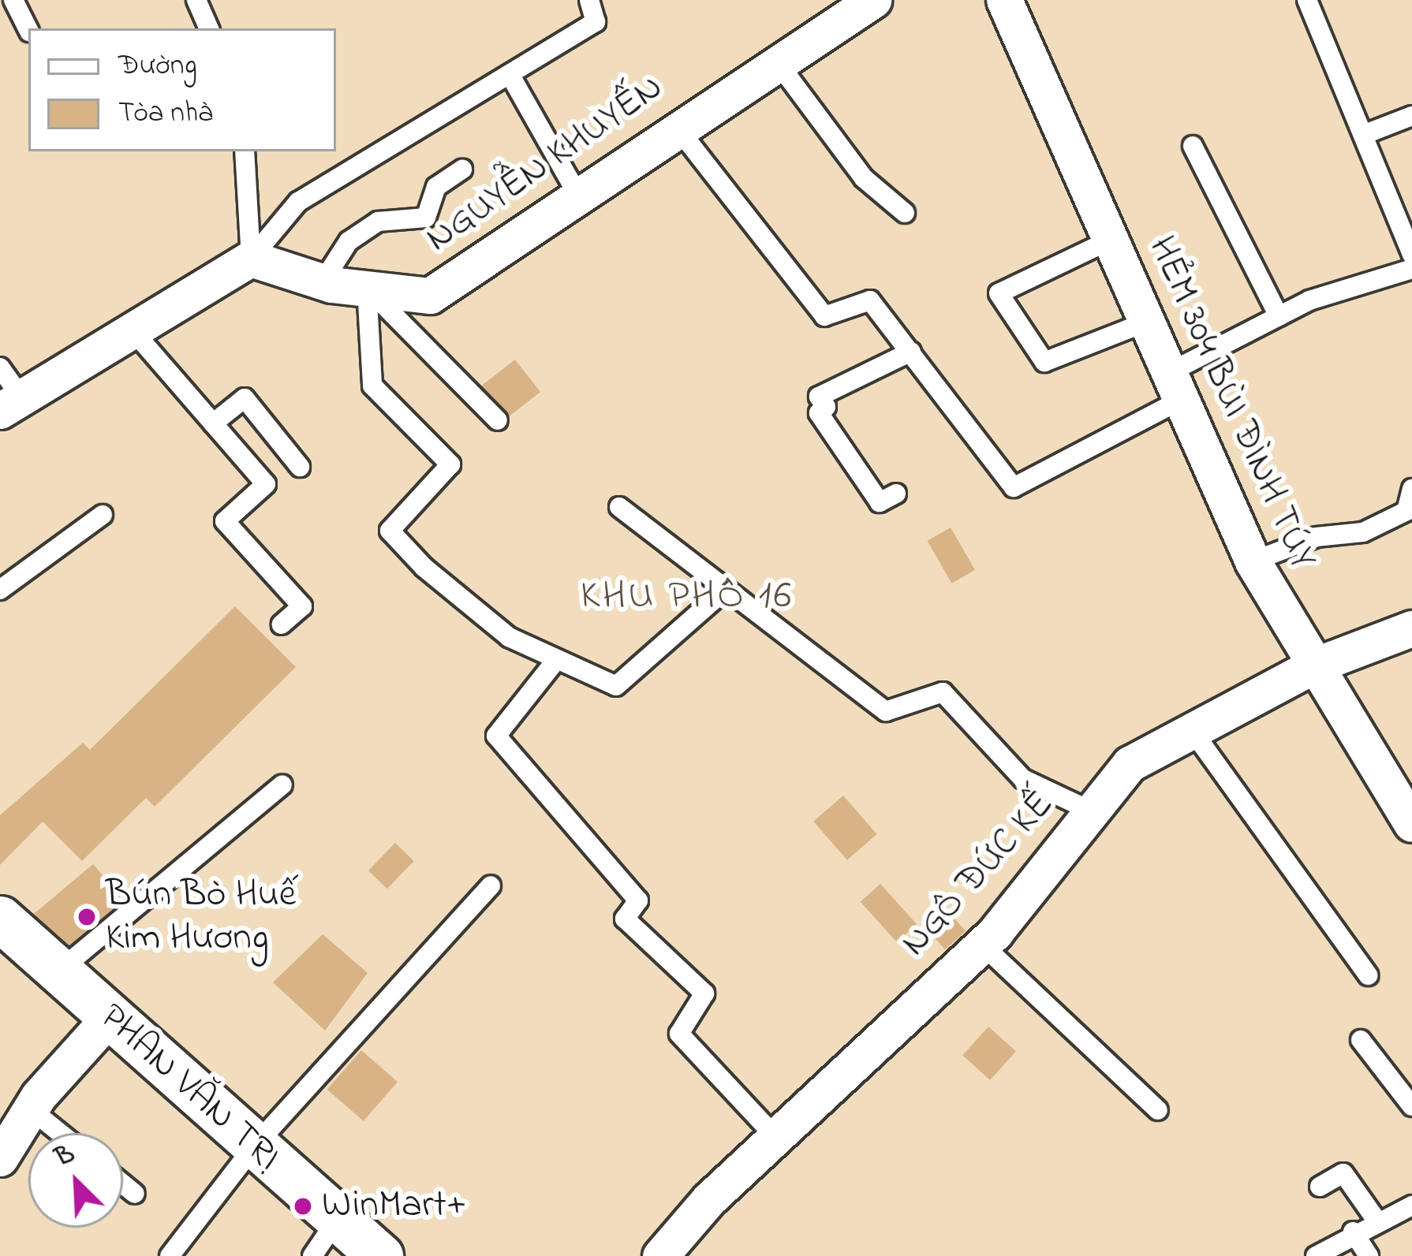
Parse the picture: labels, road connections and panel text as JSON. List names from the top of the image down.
{
  "streets": {
    "street": [
      "NGUYỄN KHUYẾN",
      "HẺM 304 BÙI ĐÌNH TÚY",
      "NGÔ ĐỨC KẾ",
      "PHAN VĂN TRỊ"
    ]
  },
  "crossings": [
    ["HẺM 304 BÙI ĐÌNH TÚY", "NGÔ ĐỨC KẾ"]
  ],
  "districts": ["KHU PHỐ 16"],
  "places": ["Bún Bò Huế Kim Hương", "WinMart+"],
  "legend": ["Đường", "Tòa nhà"],
  "north": "top left"
}
